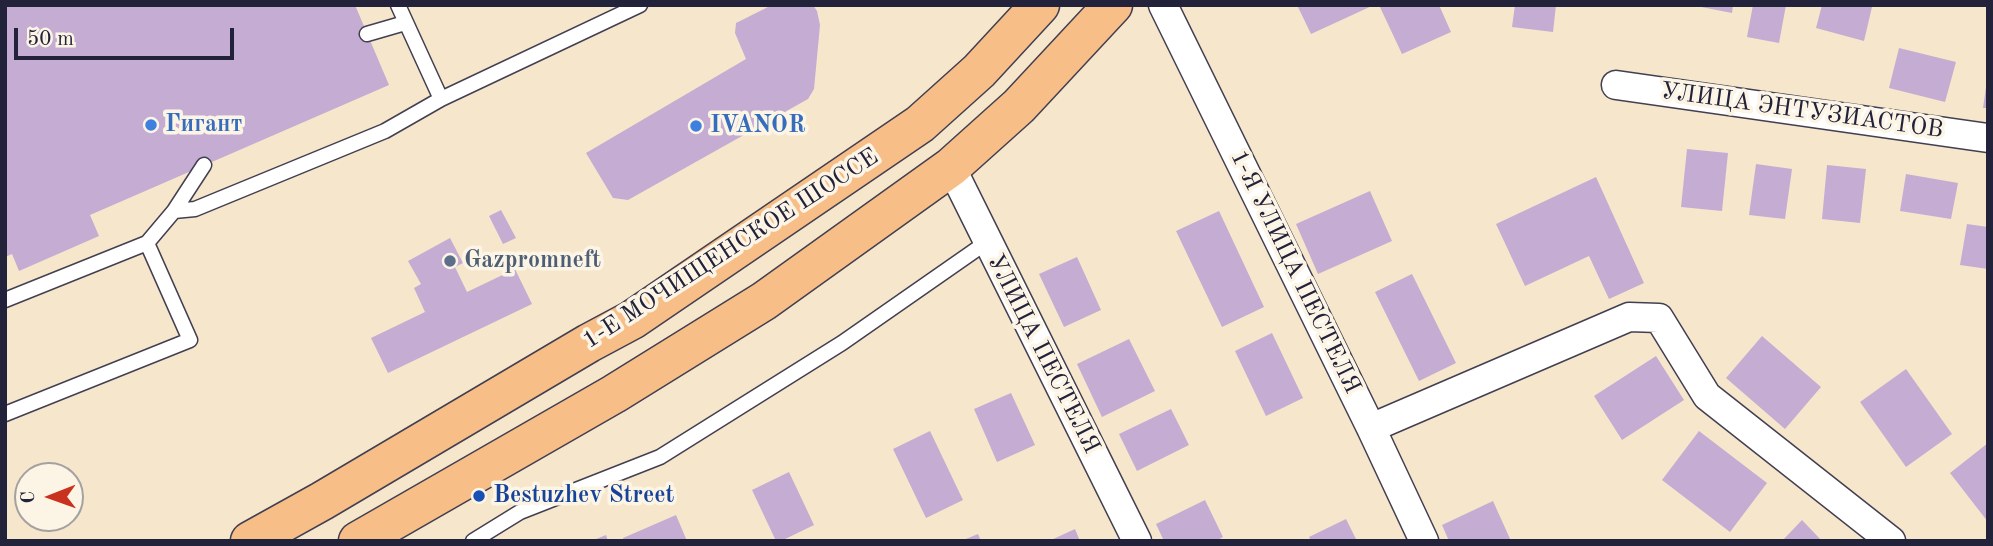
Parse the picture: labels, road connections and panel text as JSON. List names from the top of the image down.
{
  "streets": {
    "main road": ["1-Е МОЧИЩЕНСКОЕ ШОССЕ"],
    "street": ["УЛИЦА ЭНТУЗИАСТОВ", "1-Я УЛИЦА ПЕСТЕЛЯ", "УЛИЦА ПЕСТЕЛЯ"]
  },
  "places": [
    "Гигант",
    "IVANOR",
    "Gazpromneft",
    "Bestuzhev Street"
  ],
  "scale_bar": "50 m",
  "north": "left"
}
